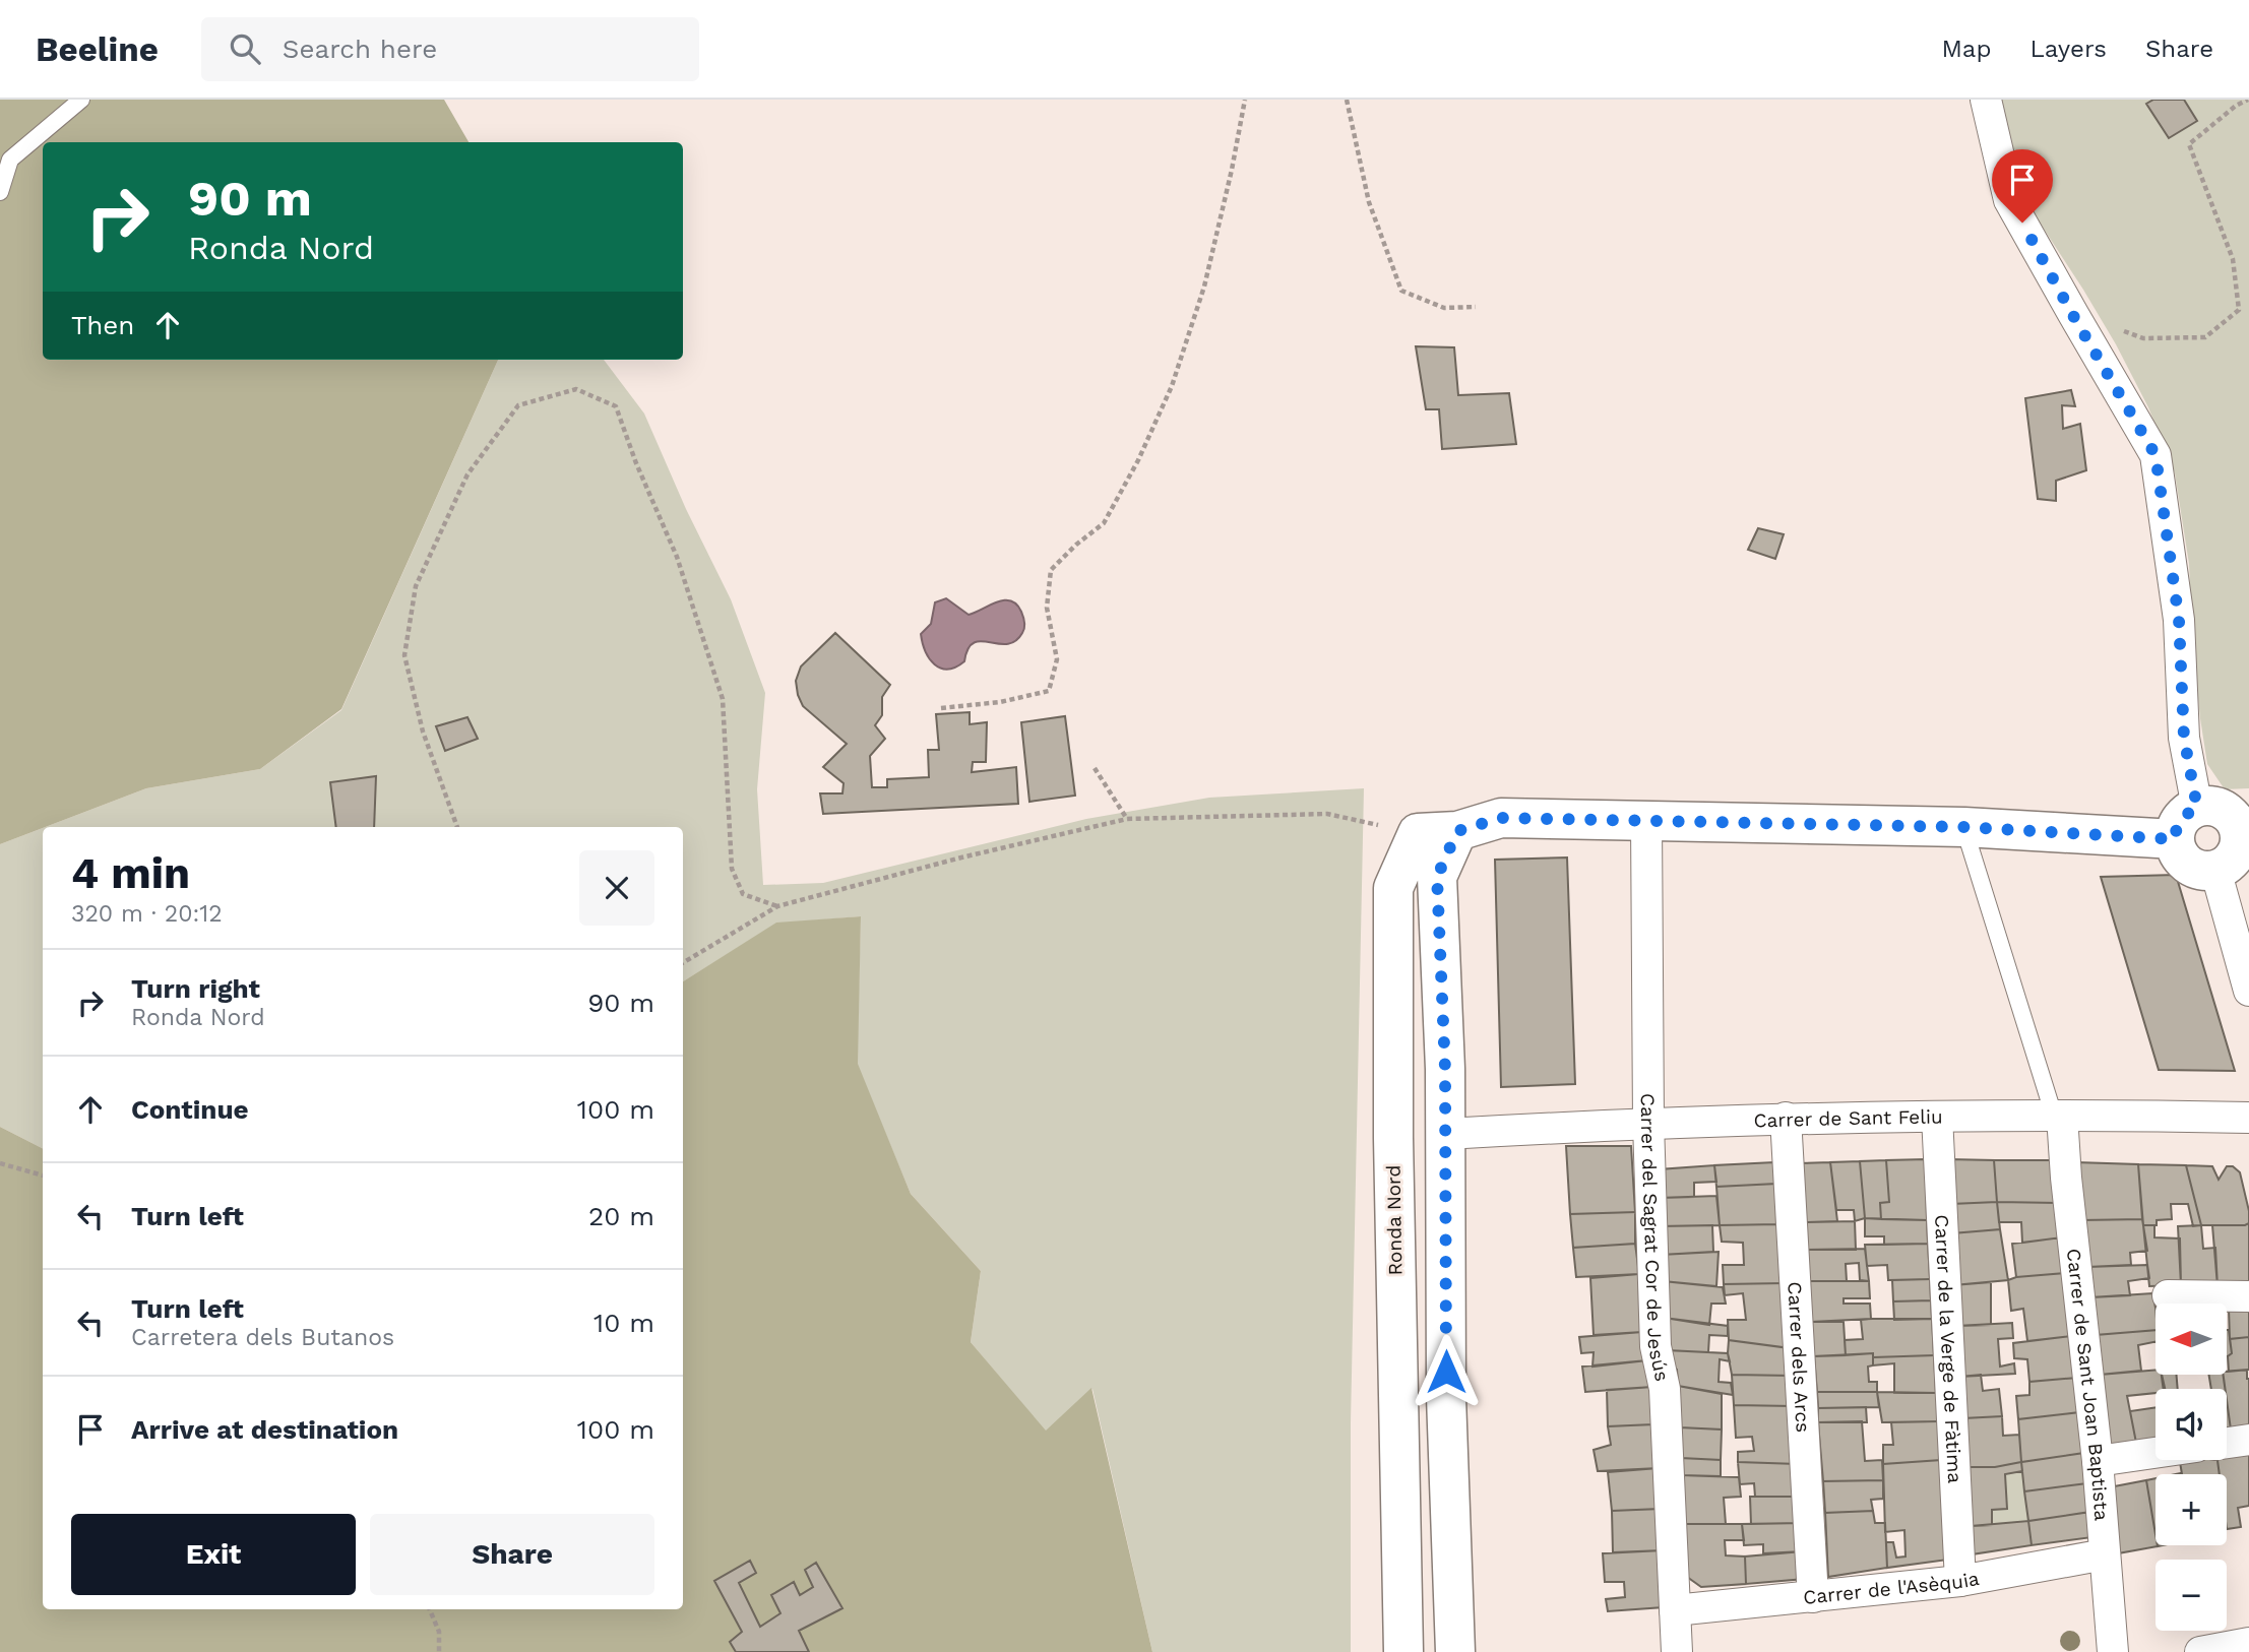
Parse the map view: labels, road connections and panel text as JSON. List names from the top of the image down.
{
  "streets": {
    "street": [
      "Carrer de Sant Feliu",
      "Ronda Nord",
      "Carrer del Sagrat Cor de Jesús",
      "Carrer de la Verge de Fàtima",
      "Carrer dels Arcs",
      "Carrer de Sant Joan Baptista",
      "Carrer de l'Asèquia"
    ]
  },
  "crossings": [
    ["Carrer de Sant Feliu", "Carrer del Sagrat Cor de Jesús"],
    ["Carrer de Sant Feliu", "Carrer de la Verge de Fàtima"],
    ["Carrer de Sant Feliu", "Carrer dels Arcs"],
    ["Carrer de Sant Feliu", "Carrer de Sant Joan Baptista"],
    ["Carrer del Sagrat Cor de Jesús", "Carrer de l'Asèquia"],
    ["Carrer de la Verge de Fàtima", "Carrer de l'Asèquia"],
    ["Carrer dels Arcs", "Carrer de l'Asèquia"],
    ["Carrer de Sant Joan Baptista", "Carrer de l'Asèquia"]
  ],
  "north": "left",
  "page": {
    "header": "Beeline",
    "search": "Search here",
    "nav": ["Map", "Layers", "Share"],
    "turn": ["90 m", "Ronda Nord"],
    "then": "Then",
    "heading": ["4 min", "320 m · 20:12"],
    "list": [
      {
        "name": "Turn right",
        "note": "Ronda Nord",
        "value": "90 m"
      },
      {
        "name": "Continue",
        "value": "100 m"
      },
      {
        "name": "Turn left",
        "value": "20 m"
      },
      {
        "name": "Turn left",
        "note": "Carretera dels Butanos",
        "value": "10 m"
      },
      {
        "name": "Arrive at destination",
        "value": "100 m"
      }
    ],
    "map_buttons": ["+", "−"],
    "buttons": ["Exit", "Share"]
  }
}
